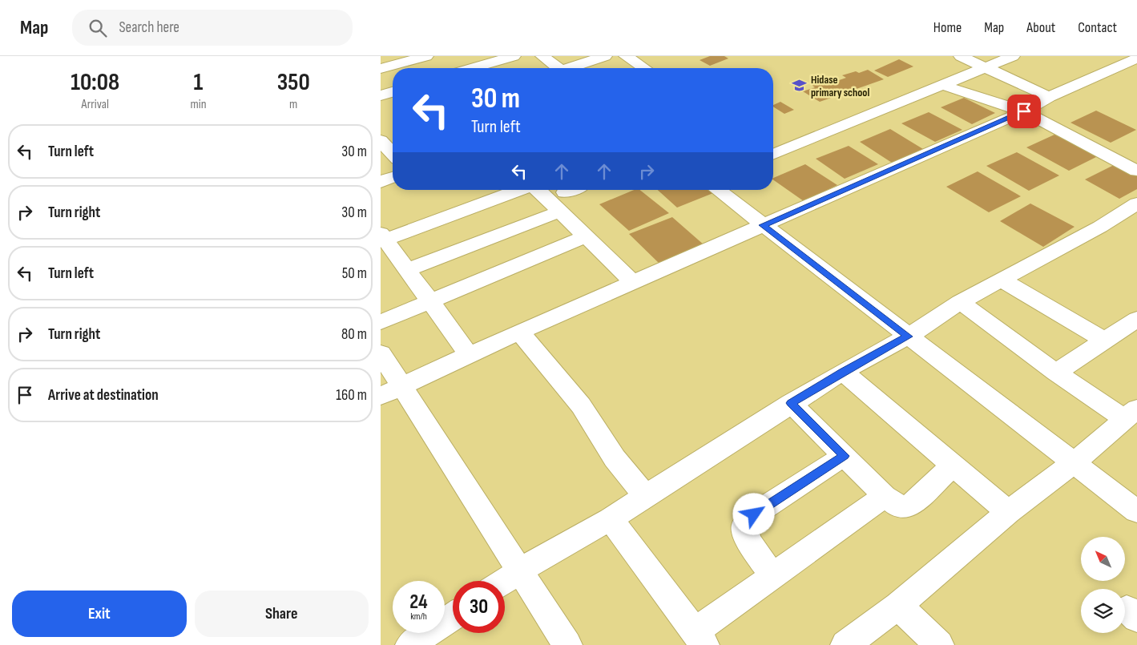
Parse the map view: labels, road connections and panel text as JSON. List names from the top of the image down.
{
  "places": {
    "school or university": ["Hidase primary school"]
  },
  "north": "top left",
  "page": {
    "header": "Map",
    "search": "Search here",
    "nav": [
      "Home",
      "Map",
      "About",
      "Contact"
    ],
    "eta": [
      "10:08",
      "Arrival",
      "1",
      "min",
      "350",
      "m"
    ],
    "turn": ["30 m", "Turn left"],
    "list": [
      {
        "name": "Turn left",
        "value": "30 m"
      },
      {
        "name": "Turn right",
        "value": "30 m"
      },
      {
        "name": "Turn left",
        "value": "50 m"
      },
      {
        "name": "Turn right",
        "value": "80 m"
      },
      {
        "name": "Arrive at destination",
        "value": "160 m"
      }
    ],
    "speed": "24 km/h",
    "limit": "30",
    "buttons": ["Exit", "Share"]
  }
}
